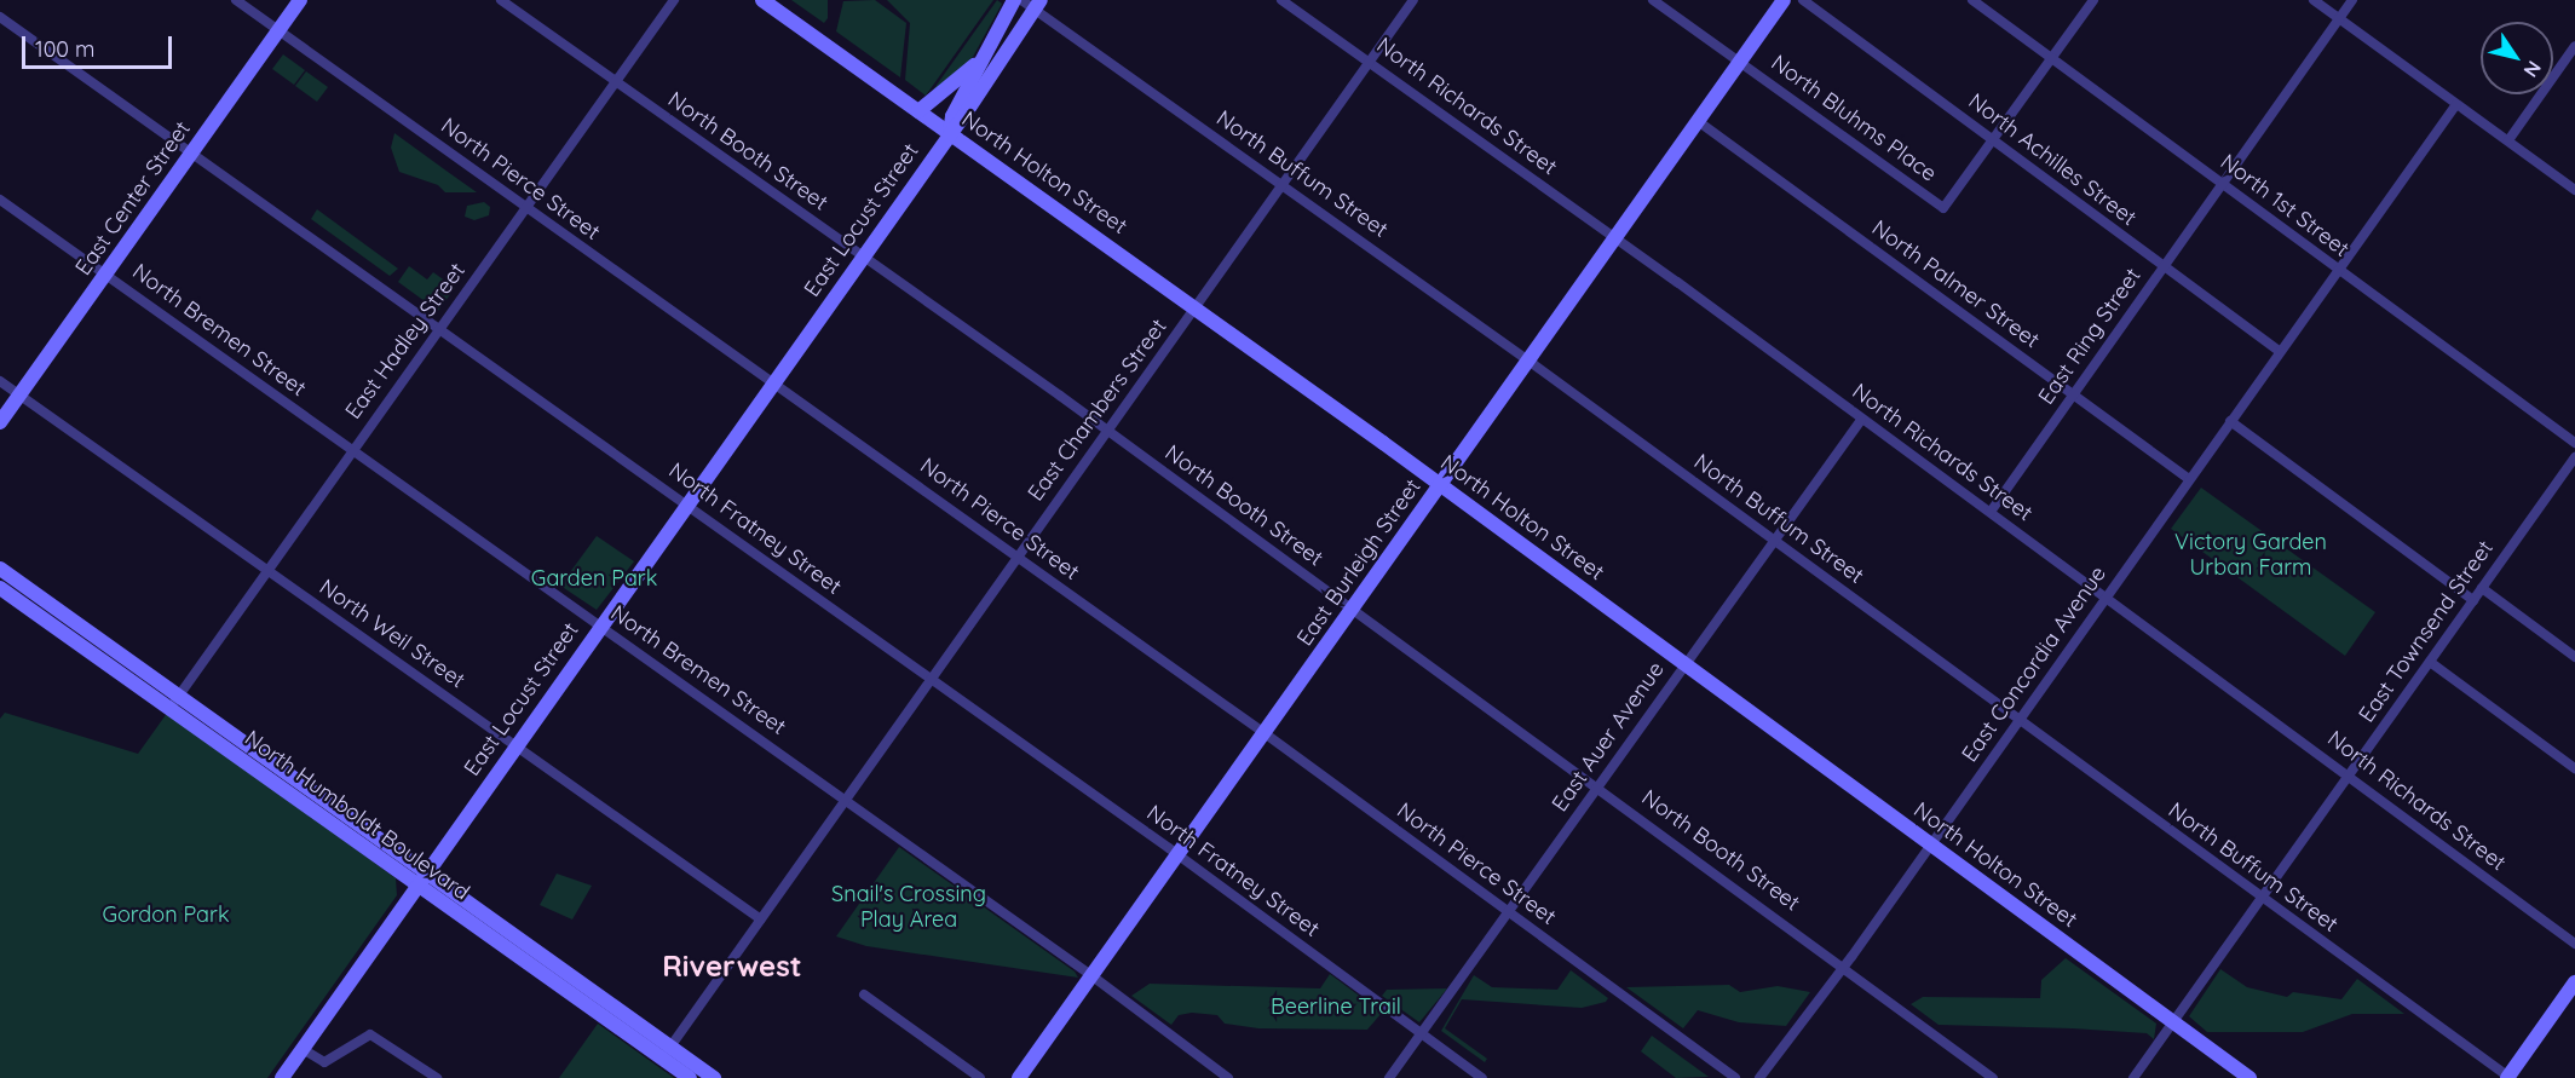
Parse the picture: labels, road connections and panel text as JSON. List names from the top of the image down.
{
  "streets": {
    "main road": [
      "North Holton Street",
      "East Center Street",
      "East Locust Street",
      "East Burleigh Street",
      "North Humboldt Boulevard"
    ],
    "street": [
      "North Richards Street",
      "North Bluhms Place",
      "North Booth Street",
      "North Achilles Street",
      "North Buffum Street",
      "North Pierce Street",
      "North 1st Street",
      "North Palmer Street",
      "North Bremen Street",
      "East Ring Street",
      "East Hadley Street",
      "East Chambers Street",
      "North Fratney Street",
      "East Townsend Street",
      "North Weil Street",
      "East Concordia Avenue",
      "East Auer Avenue"
    ]
  },
  "crossings": [
    ["North Richards Street", "East Ring Street"],
    ["North Richards Street", "East Chambers Street"],
    ["North Richards Street", "East Burleigh Street"],
    ["North Richards Street", "East Townsend Street"],
    ["North Richards Street", "East Concordia Avenue"],
    ["North Richards Street", "East Auer Avenue"],
    ["North Bluhms Place", "North Achilles Street"],
    ["North Bluhms Place", "East Burleigh Street"],
    ["North Booth Street", "East Locust Street"],
    ["North Booth Street", "East Hadley Street"],
    ["North Booth Street", "East Chambers Street"],
    ["North Booth Street", "East Burleigh Street"],
    ["North Booth Street", "East Concordia Avenue"],
    ["North Booth Street", "East Auer Avenue"],
    ["North Achilles Street", "East Ring Street"],
    ["North Achilles Street", "East Concordia Avenue"],
    ["North Holton Street", "East Locust Street"],
    ["North Holton Street", "East Chambers Street"],
    ["North Holton Street", "East Burleigh Street"],
    ["North Holton Street", "East Townsend Street"],
    ["North Holton Street", "East Concordia Avenue"],
    ["North Holton Street", "East Auer Avenue"],
    ["North Buffum Street", "East Locust Street"],
    ["North Buffum Street", "East Chambers Street"],
    ["North Buffum Street", "East Burleigh Street"],
    ["North Buffum Street", "East Townsend Street"],
    ["North Buffum Street", "East Concordia Avenue"],
    ["North Buffum Street", "East Auer Avenue"],
    ["North Pierce Street", "East Center Street"],
    ["North Pierce Street", "East Locust Street"],
    ["North Pierce Street", "East Hadley Street"],
    ["North Pierce Street", "East Chambers Street"],
    ["North Pierce Street", "East Burleigh Street"],
    ["North Pierce Street", "East Auer Avenue"],
    ["East Center Street", "North Bremen Street"],
    ["East Center Street", "North Fratney Street"],
    ["East Center Street", "North Weil Street"],
    ["North 1st Street", "East Ring Street"],
    ["North 1st Street", "East Concordia Avenue"],
    ["East Locust Street", "North Bremen Street"],
    ["East Locust Street", "North Fratney Street"],
    ["East Locust Street", "North Weil Street"],
    ["East Locust Street", "North Humboldt Boulevard"],
    ["North Palmer Street", "East Ring Street"],
    ["North Palmer Street", "East Burleigh Street"],
    ["North Palmer Street", "East Concordia Avenue"],
    ["North Bremen Street", "East Hadley Street"],
    ["North Bremen Street", "East Chambers Street"],
    ["North Bremen Street", "East Burleigh Street"],
    ["East Hadley Street", "North Fratney Street"],
    ["East Hadley Street", "North Weil Street"],
    ["East Hadley Street", "North Humboldt Boulevard"],
    ["East Chambers Street", "North Fratney Street"],
    ["East Chambers Street", "North Weil Street"],
    ["East Chambers Street", "North Humboldt Boulevard"],
    ["North Fratney Street", "East Burleigh Street"],
    ["North Fratney Street", "East Auer Avenue"]
  ],
  "districts": ["Riverwest"],
  "parks": [
    "Victory Garden Urban Farm",
    "Garden Park",
    "Snail's Crossing Play Area",
    "Gordon Park",
    "Beerline Trail"
  ],
  "scale_bar": "100 m",
  "north": "bottom right"
}
